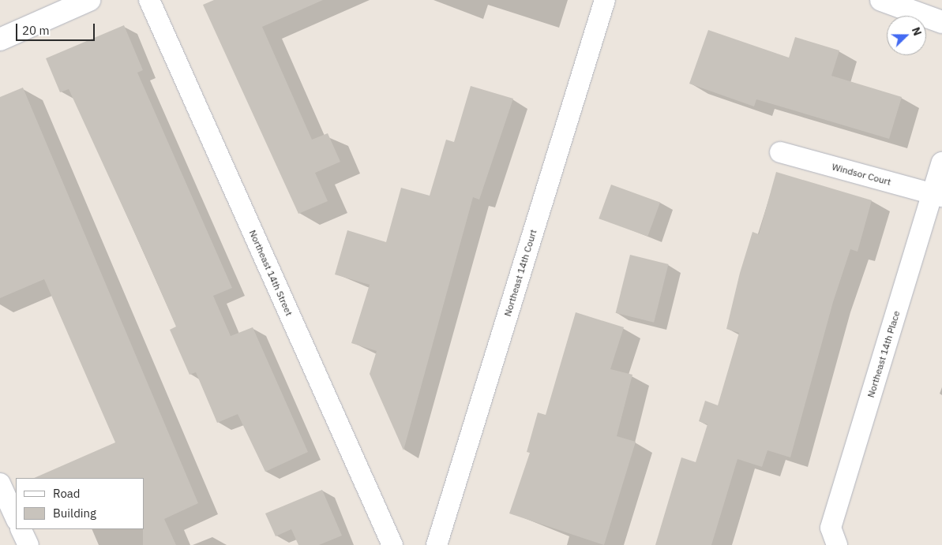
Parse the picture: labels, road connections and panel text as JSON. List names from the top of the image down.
{
  "streets": {
    "street": [
      "Windsor Court",
      "Northeast 14th Street",
      "Northeast 14th Court",
      "Northeast 14th Place"
    ]
  },
  "crossings": [
    ["Windsor Court", "Northeast 14th Place"]
  ],
  "legend": ["Road", "Building"],
  "scale_bar": "20 m",
  "north": "right"
}
